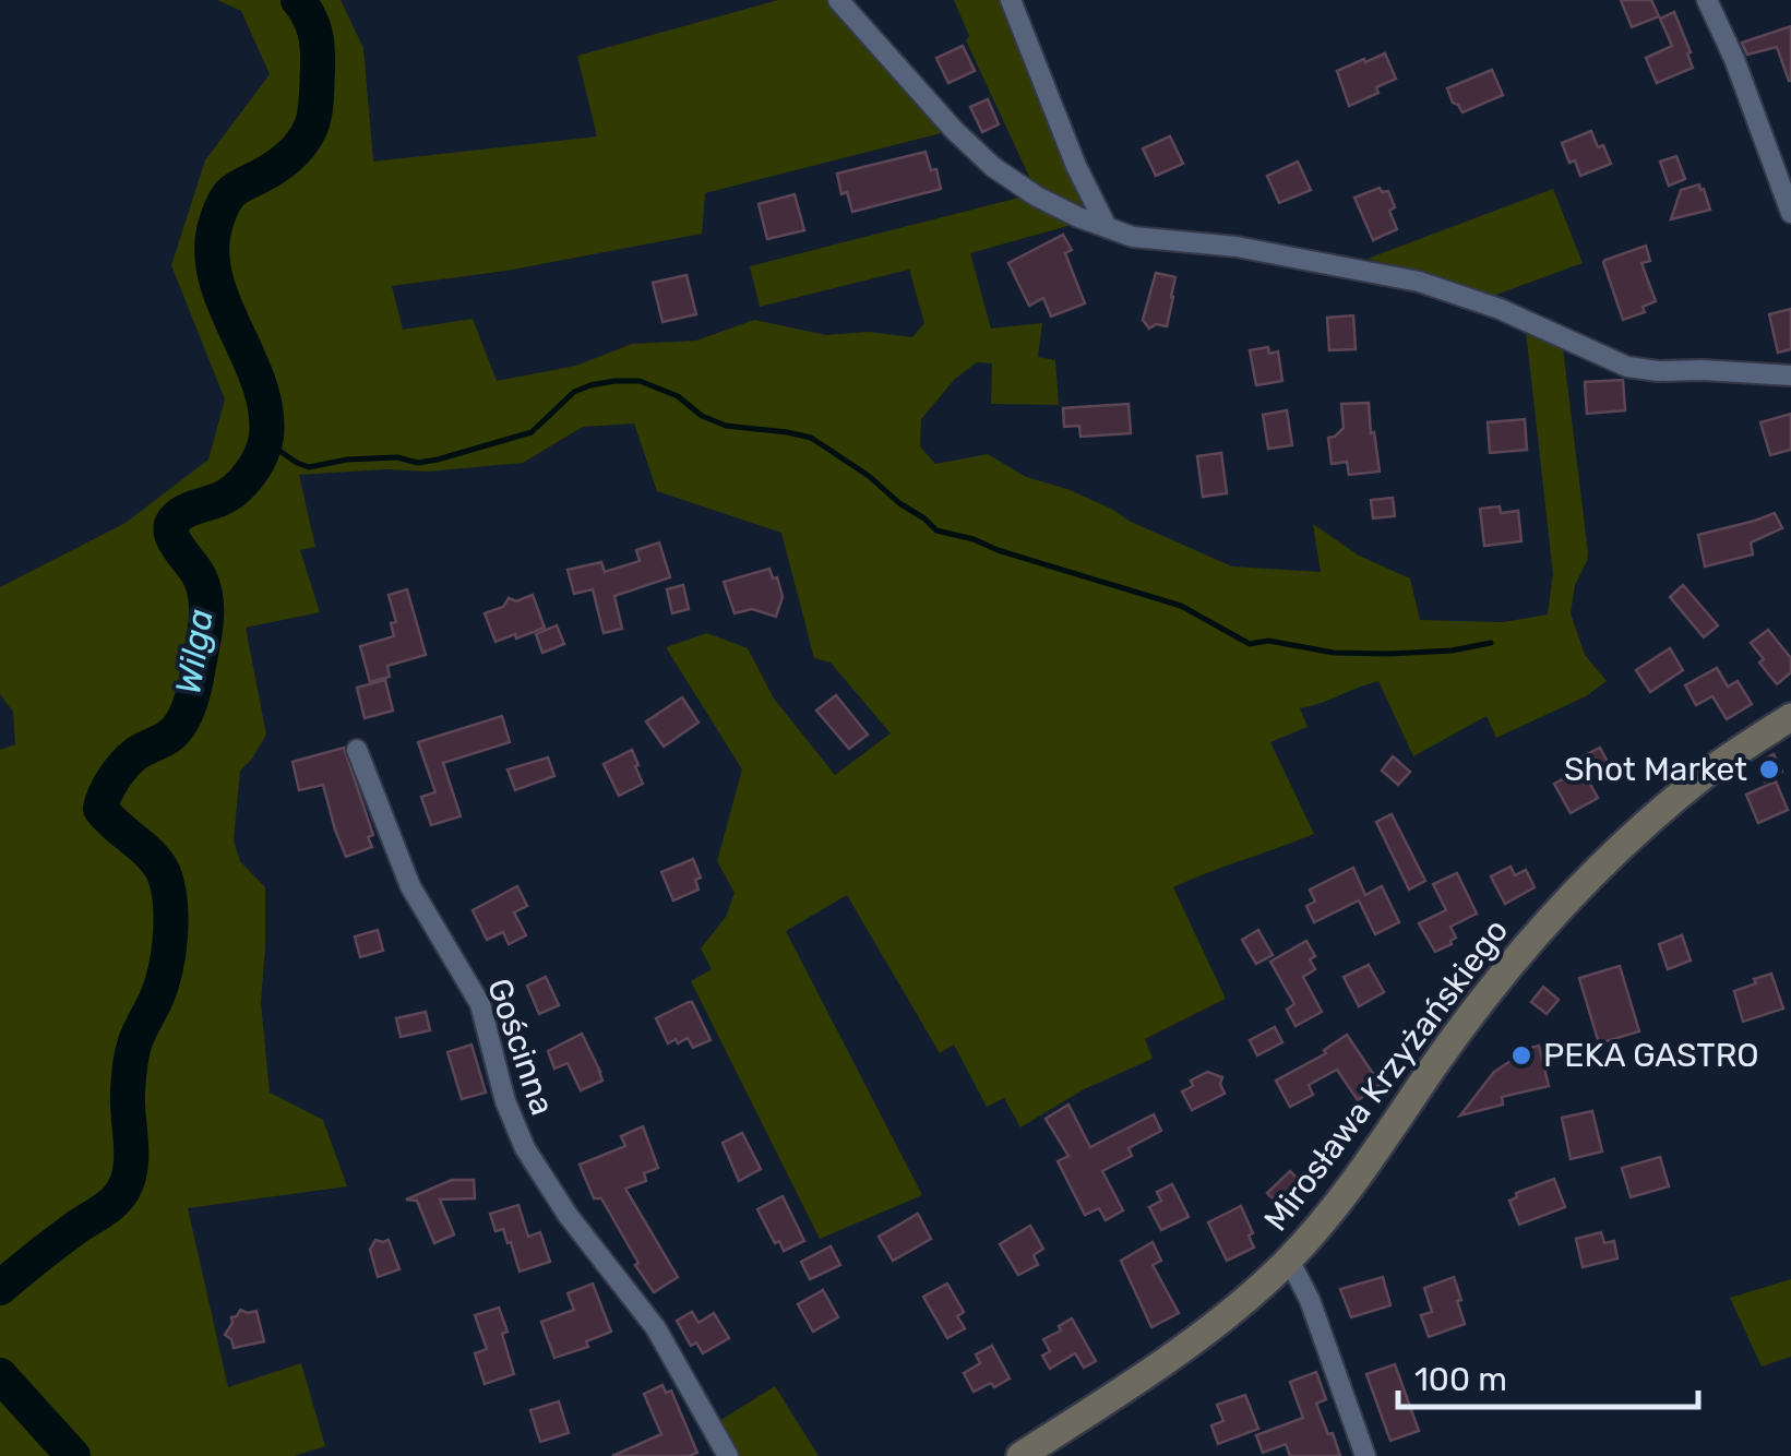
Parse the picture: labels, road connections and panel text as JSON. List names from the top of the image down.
{
  "streets": {
    "street": ["Gościnna", "Mirosława Krzyżańskiego"]
  },
  "water": ["Wilga"],
  "places": ["Shot Market", "PEKA GASTRO"],
  "scale_bar": "100 m"
}
